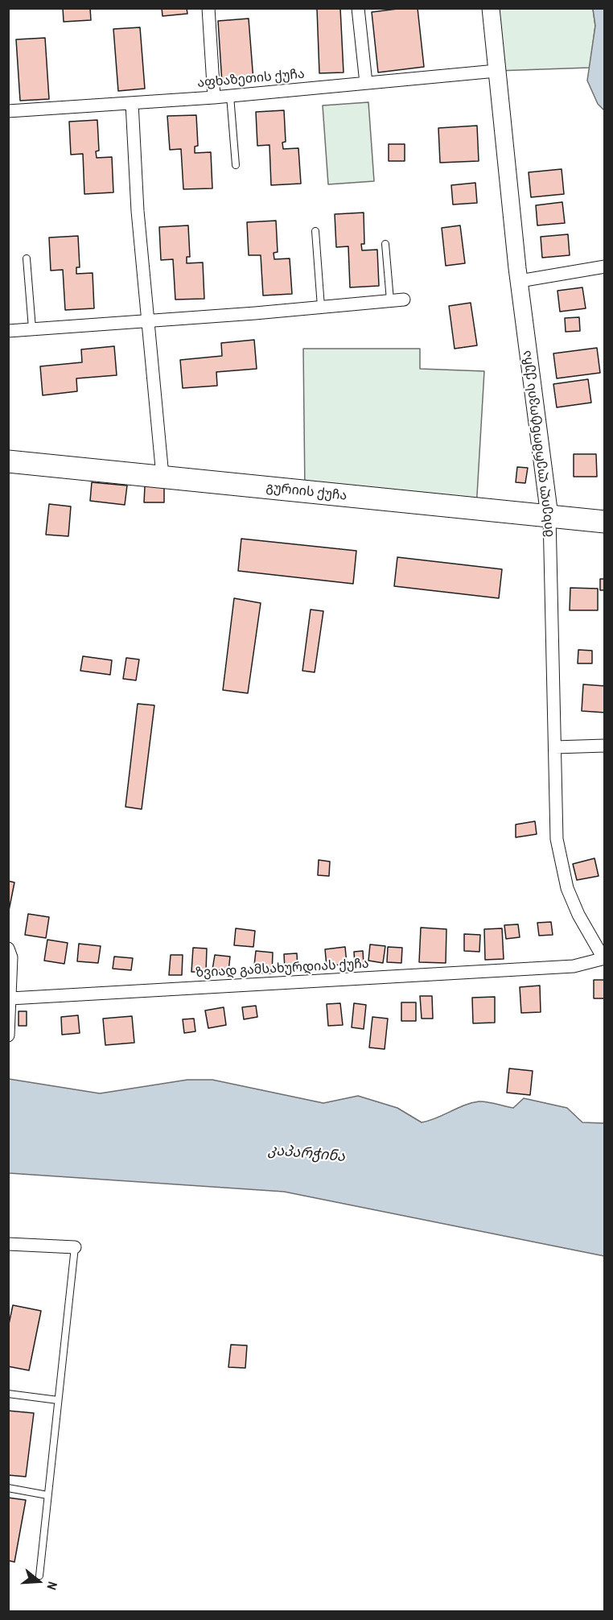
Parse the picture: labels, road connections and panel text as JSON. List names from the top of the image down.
{
  "streets": {
    "highway": ["გურიის ქუჩა"],
    "street": ["აფხაზეთის ქუჩა", "მიხეილ ლერმონტოვის ქუჩა", "ზვიად გამსახურდიას ქუჩა"]
  },
  "crossings": [
    ["აფხაზეთის ქუჩა", "მიხეილ ლერმონტოვის ქუჩა"],
    ["მიხეილ ლერმონტოვის ქუჩა", "გურიის ქუჩა"],
    ["მიხეილ ლერმონტოვის ქუჩა", "ზვიად გამსახურდიას ქუჩა"]
  ],
  "water": ["კაპარჭინა"],
  "north": "right"
}
